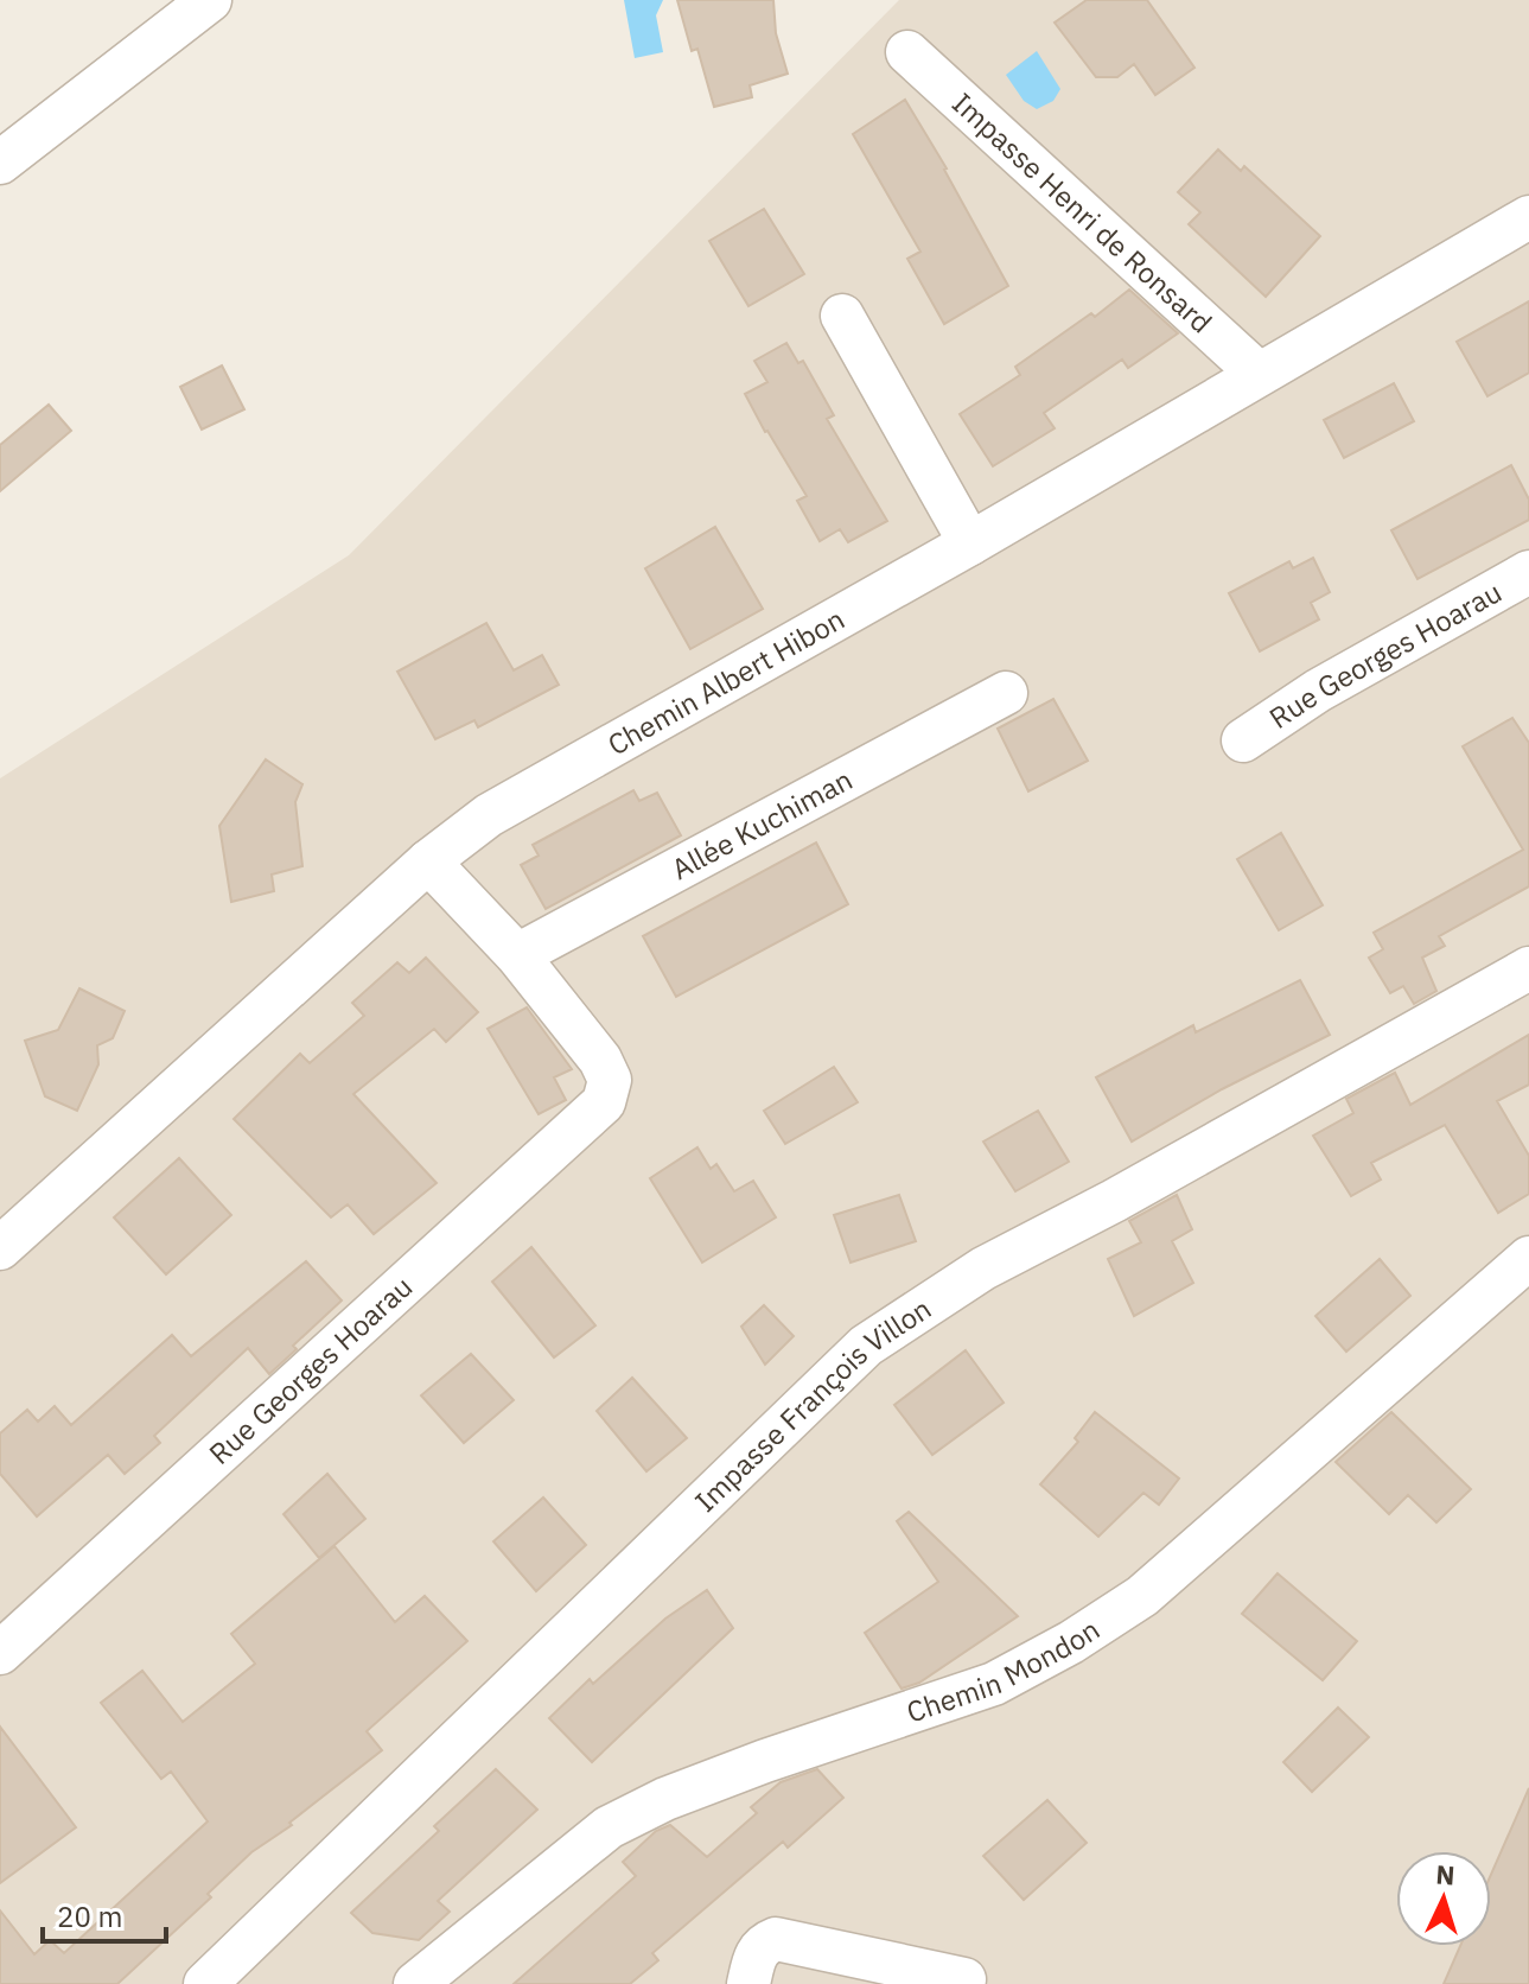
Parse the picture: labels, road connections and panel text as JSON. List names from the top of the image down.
{
  "streets": {
    "street": [
      "Impasse Henri de Ronsard",
      "Rue Georges Hoarau",
      "Chemin Albert Hibon",
      "Allée Kuchiman",
      "Impasse François Villon",
      "Chemin Mondon"
    ]
  },
  "crossings": [
    ["Impasse Henri de Ronsard", "Chemin Albert Hibon"],
    ["Rue Georges Hoarau", "Allée Kuchiman"]
  ],
  "scale_bar": "20 m",
  "north": "top"
}
